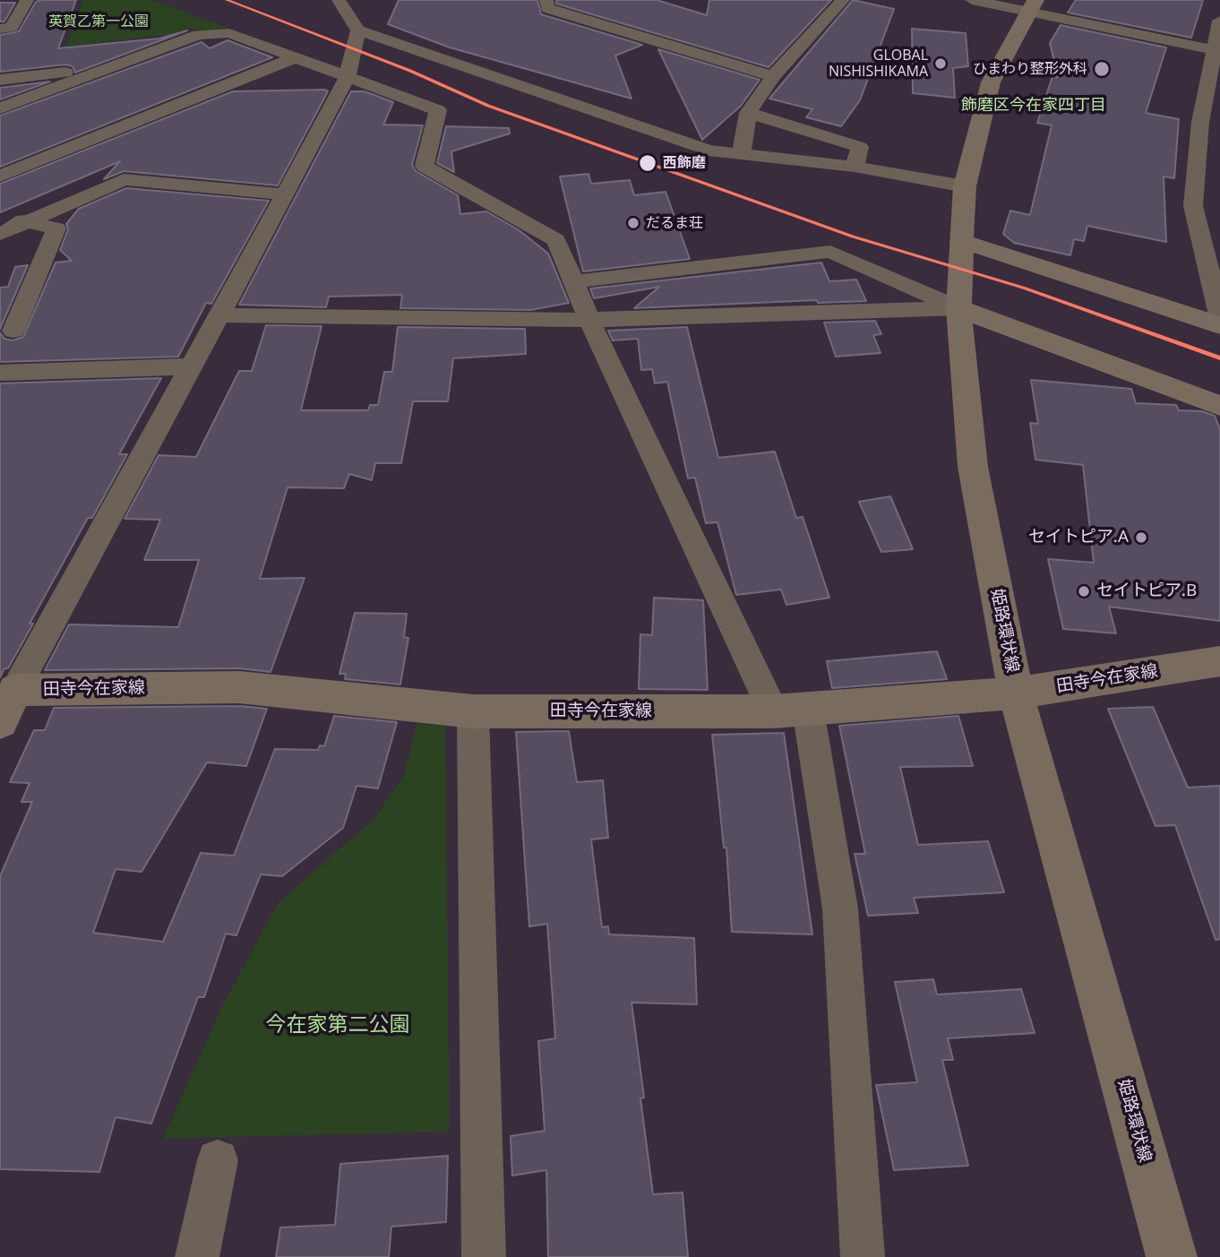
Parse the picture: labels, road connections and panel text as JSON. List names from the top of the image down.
{
  "streets": {
    "main road": ["姫路環状線", "田寺今在家線"]
  },
  "crossings": [
    ["姫路環状線", "田寺今在家線"]
  ],
  "districts": ["飾磨区今在家四丁目"],
  "parks": ["英賀乙第一公園", "今在家第二公園"],
  "places": [
    "GLOBAL NISHISHIKAMA",
    "ひまわり整形外科",
    "西飾磨",
    "だるま荘",
    "セイトピア.A",
    "セイトピア.B"
  ]
}
